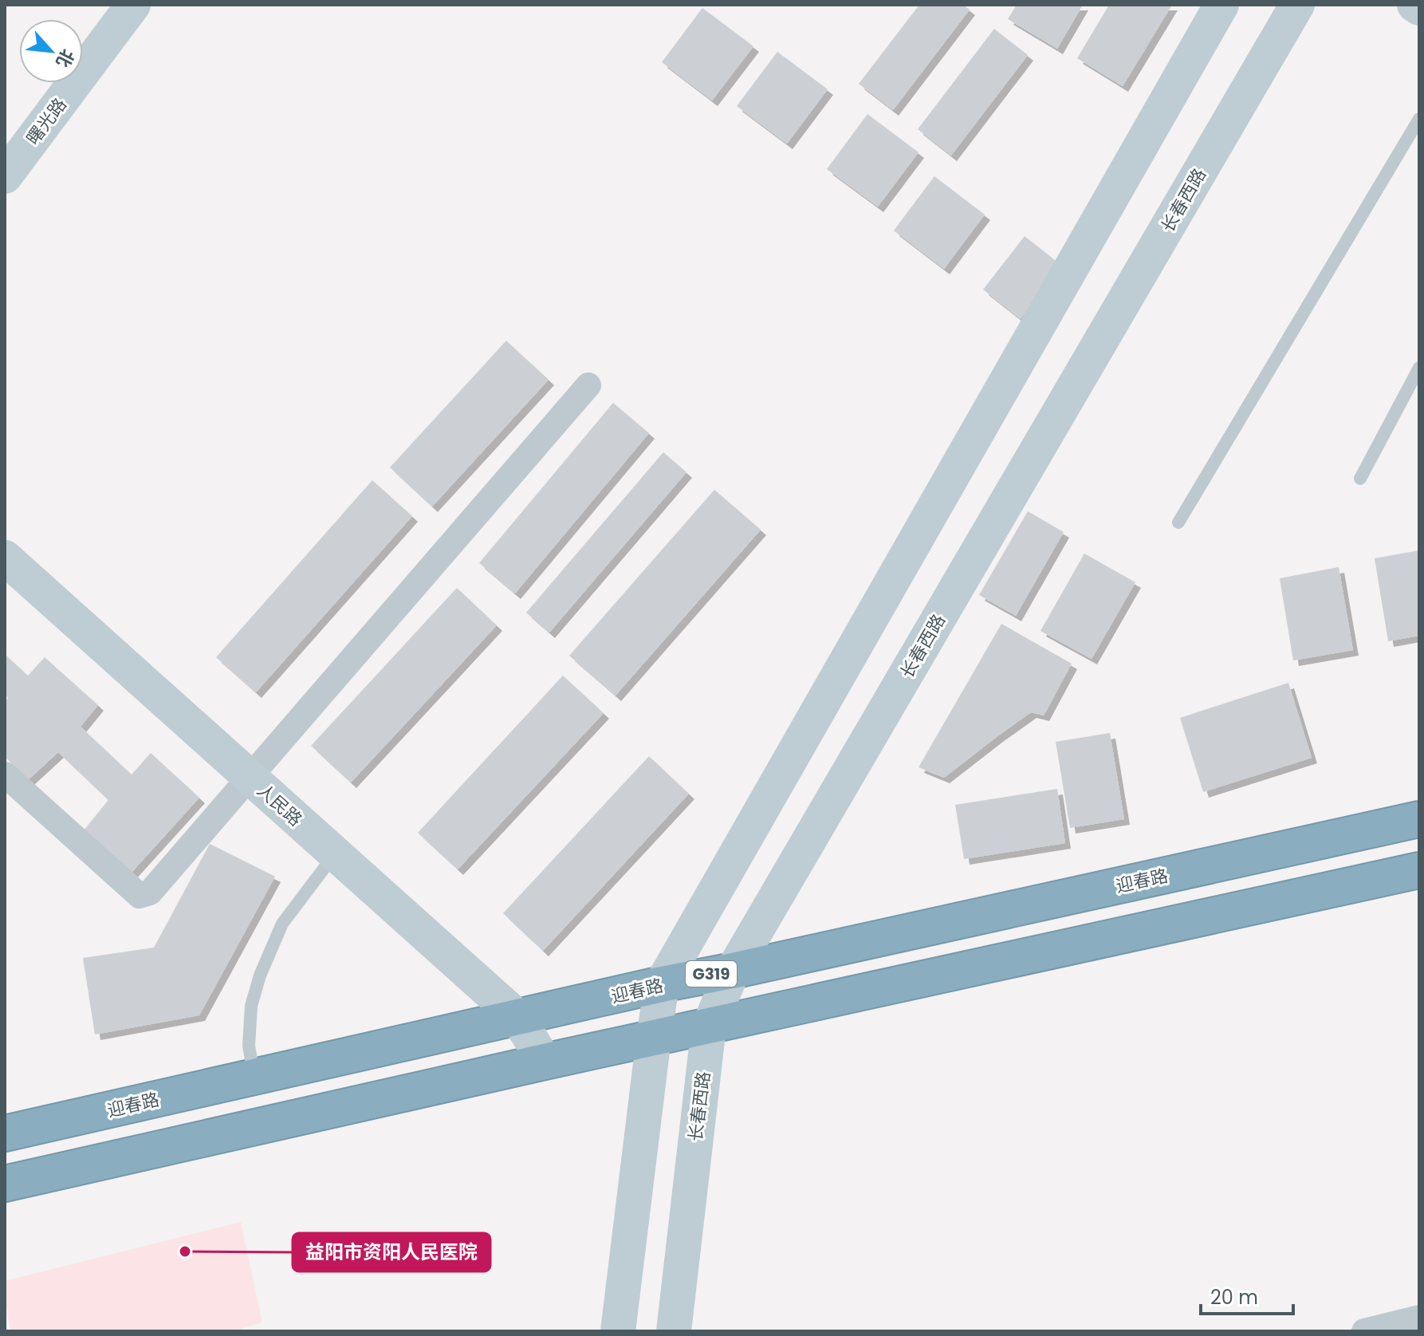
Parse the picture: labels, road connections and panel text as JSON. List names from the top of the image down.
{
  "streets": {
    "highway": ["迎春路", "G319"],
    "main road": ["曙光路", "长春西路", "人民路"]
  },
  "crossings": [
    ["长春西路", "迎春路"],
    ["人民路", "迎春路"]
  ],
  "places": ["益阳市资阳人民医院"],
  "scale_bar": "20 m",
  "north": "bottom right"
}
